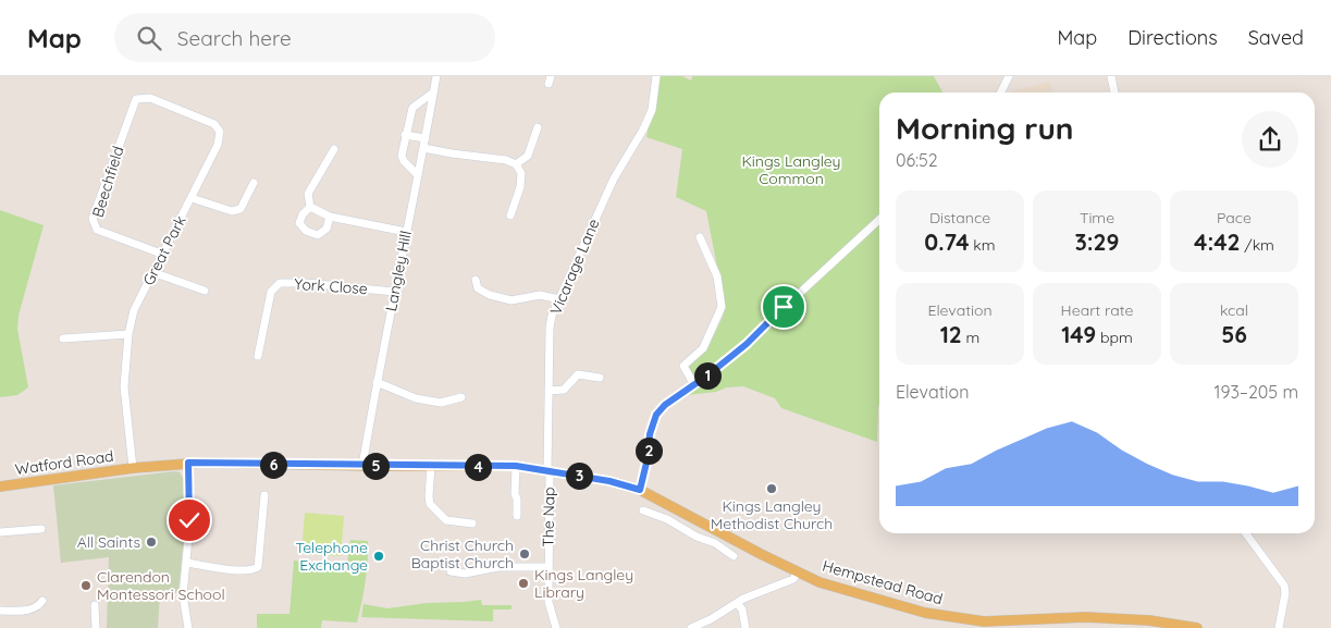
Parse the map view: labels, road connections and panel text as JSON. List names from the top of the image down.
{
  "streets": {
    "main road": ["Watford Road", "Hempstead Road"],
    "street": [
      "Beechfield",
      "Great Park",
      "Vicarage Lane",
      "Langley Hill",
      "York Close",
      "The Nap"
    ]
  },
  "crossings": [
    ["Beechfield", "Great Park"],
    ["Great Park", "Watford Road"],
    ["Vicarage Lane", "The Nap"],
    ["Vicarage Lane", "Hempstead Road"],
    ["Langley Hill", "York Close"],
    ["Langley Hill", "Watford Road"],
    ["Langley Hill", "Hempstead Road"],
    ["Watford Road", "Hempstead Road"],
    ["The Nap", "Hempstead Road"]
  ],
  "parks": ["Kings Langley Common"],
  "places": [
    "Kings Langley Methodist Church",
    "All Saints",
    "Christ Church Baptist Church",
    "Telephone Exchange",
    "Kings Langley Library",
    "Clarendon Montessori School"
  ],
  "page": {
    "header": "Map",
    "search": "Search here",
    "nav": ["Map", "Directions", "Saved"],
    "heading": ["Morning run", "06:52"],
    "stats": [
      ["Distance", "0.74 km"],
      ["Time", "3:29"],
      ["Pace", "4:42 /km"],
      ["Elevation", "12 m"],
      ["Heart rate", "149 bpm"],
      ["kcal", "56"]
    ],
    "pins": [
      "1",
      "2",
      "6",
      "5",
      "4",
      "3"
    ],
    "chart": ["Elevation", "193–205 m"]
  }
}
